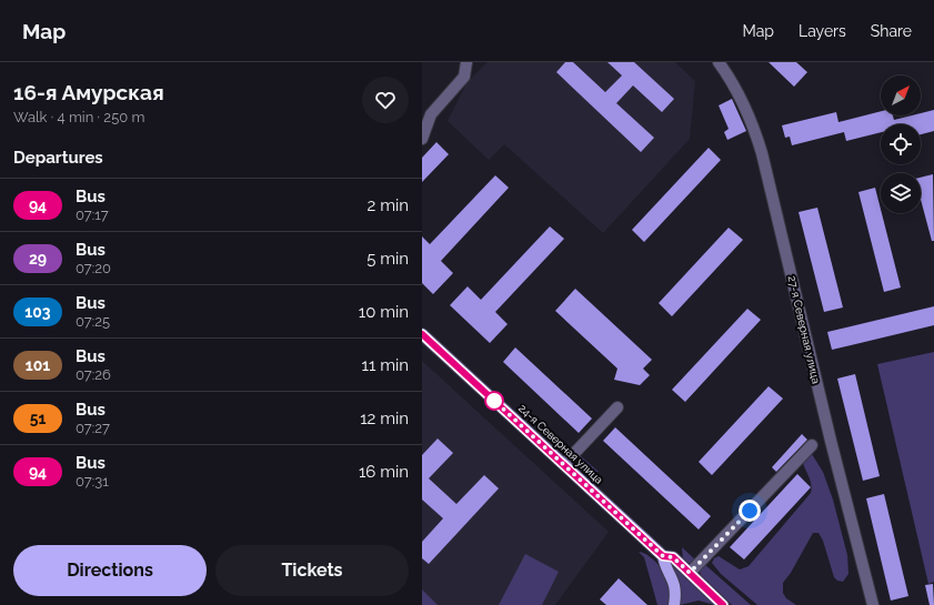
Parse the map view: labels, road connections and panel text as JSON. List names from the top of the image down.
{
  "streets": {
    "main road": ["24-я Северная улица"],
    "street": ["27-я Северная улица"]
  },
  "lines": ["bus line 94"],
  "north": "top right",
  "page": {
    "header": "Map",
    "nav": ["Map", "Layers", "Share"],
    "heading": [
      ["16-я Амурская", "Walk · 4 min · 250 m"],
      "Departures"
    ],
    "list": [
      {
        "mark": "94",
        "name": "Bus",
        "note": "07:17",
        "value": "2 min"
      },
      {
        "mark": "29",
        "name": "Bus",
        "note": "07:20",
        "value": "5 min"
      },
      {
        "mark": "103",
        "name": "Bus",
        "note": "07:25",
        "value": "10 min"
      },
      {
        "mark": "101",
        "name": "Bus",
        "note": "07:26",
        "value": "11 min"
      },
      {
        "mark": "51",
        "name": "Bus",
        "note": "07:27",
        "value": "12 min"
      },
      {
        "mark": "94",
        "name": "Bus",
        "note": "07:31",
        "value": "16 min"
      }
    ],
    "buttons": ["Directions", "Tickets"]
  }
}
